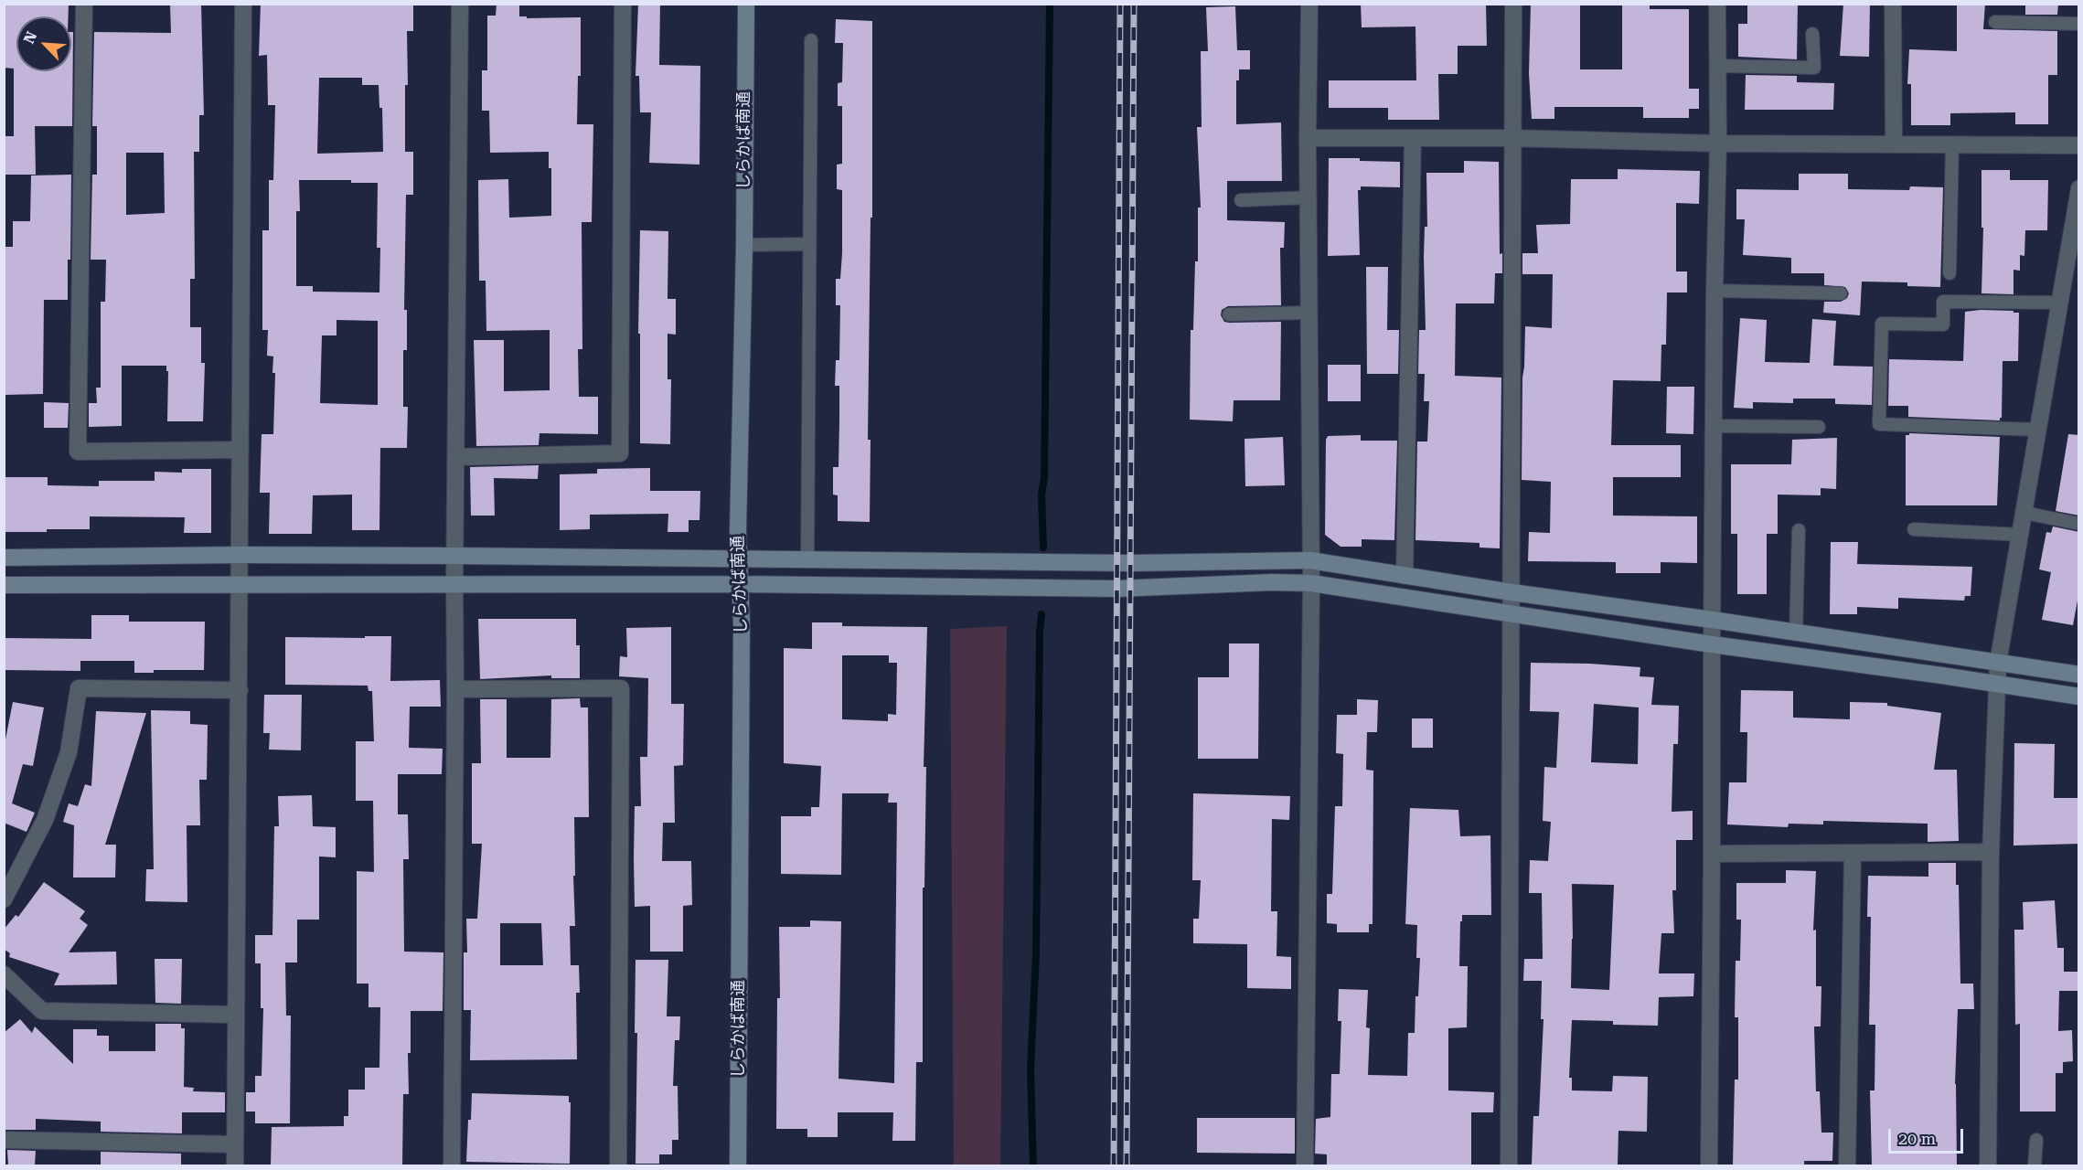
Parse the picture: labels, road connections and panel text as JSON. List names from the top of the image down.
{
  "streets": {
    "street": ["しらかば南通"]
  },
  "scale_bar": "20 m",
  "north": "top left"
}
